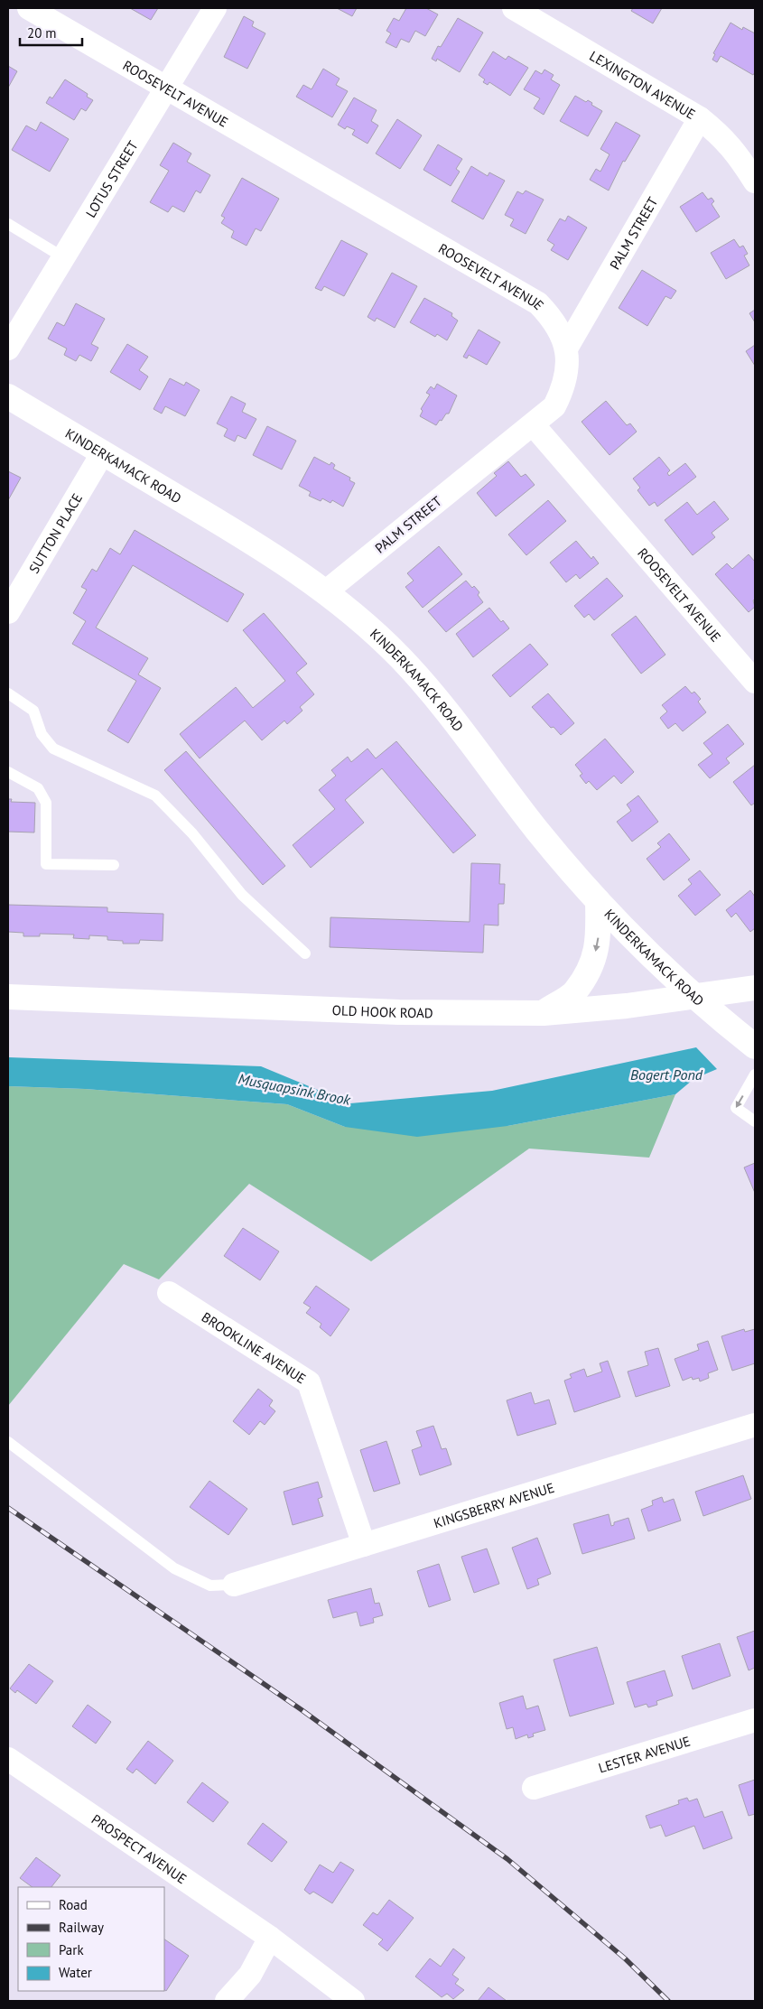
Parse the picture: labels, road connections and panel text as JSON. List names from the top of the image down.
{
  "streets": {
    "main road": ["KINDERKAMACK ROAD", "OLD HOOK ROAD"],
    "street": [
      "LEXINGTON AVENUE",
      "ROOSEVELT AVENUE",
      "LOTUS STREET",
      "PALM STREET",
      "SUTTON PLACE",
      "BROOKLINE AVENUE",
      "KINGSBERRY AVENUE",
      "LESTER AVENUE",
      "PROSPECT AVENUE"
    ]
  },
  "crossings": [
    ["LEXINGTON AVENUE", "PALM STREET"],
    ["ROOSEVELT AVENUE", "LOTUS STREET"],
    ["ROOSEVELT AVENUE", "PALM STREET"],
    ["PALM STREET", "KINDERKAMACK ROAD"],
    ["KINDERKAMACK ROAD", "SUTTON PLACE"],
    ["KINDERKAMACK ROAD", "OLD HOOK ROAD"],
    ["BROOKLINE AVENUE", "KINGSBERRY AVENUE"]
  ],
  "water": ["Bogert Pond", "Musquapsink Brook"],
  "legend": [
    "Road",
    "Railway",
    "Park",
    "Water"
  ],
  "scale_bar": "20 m"
}
